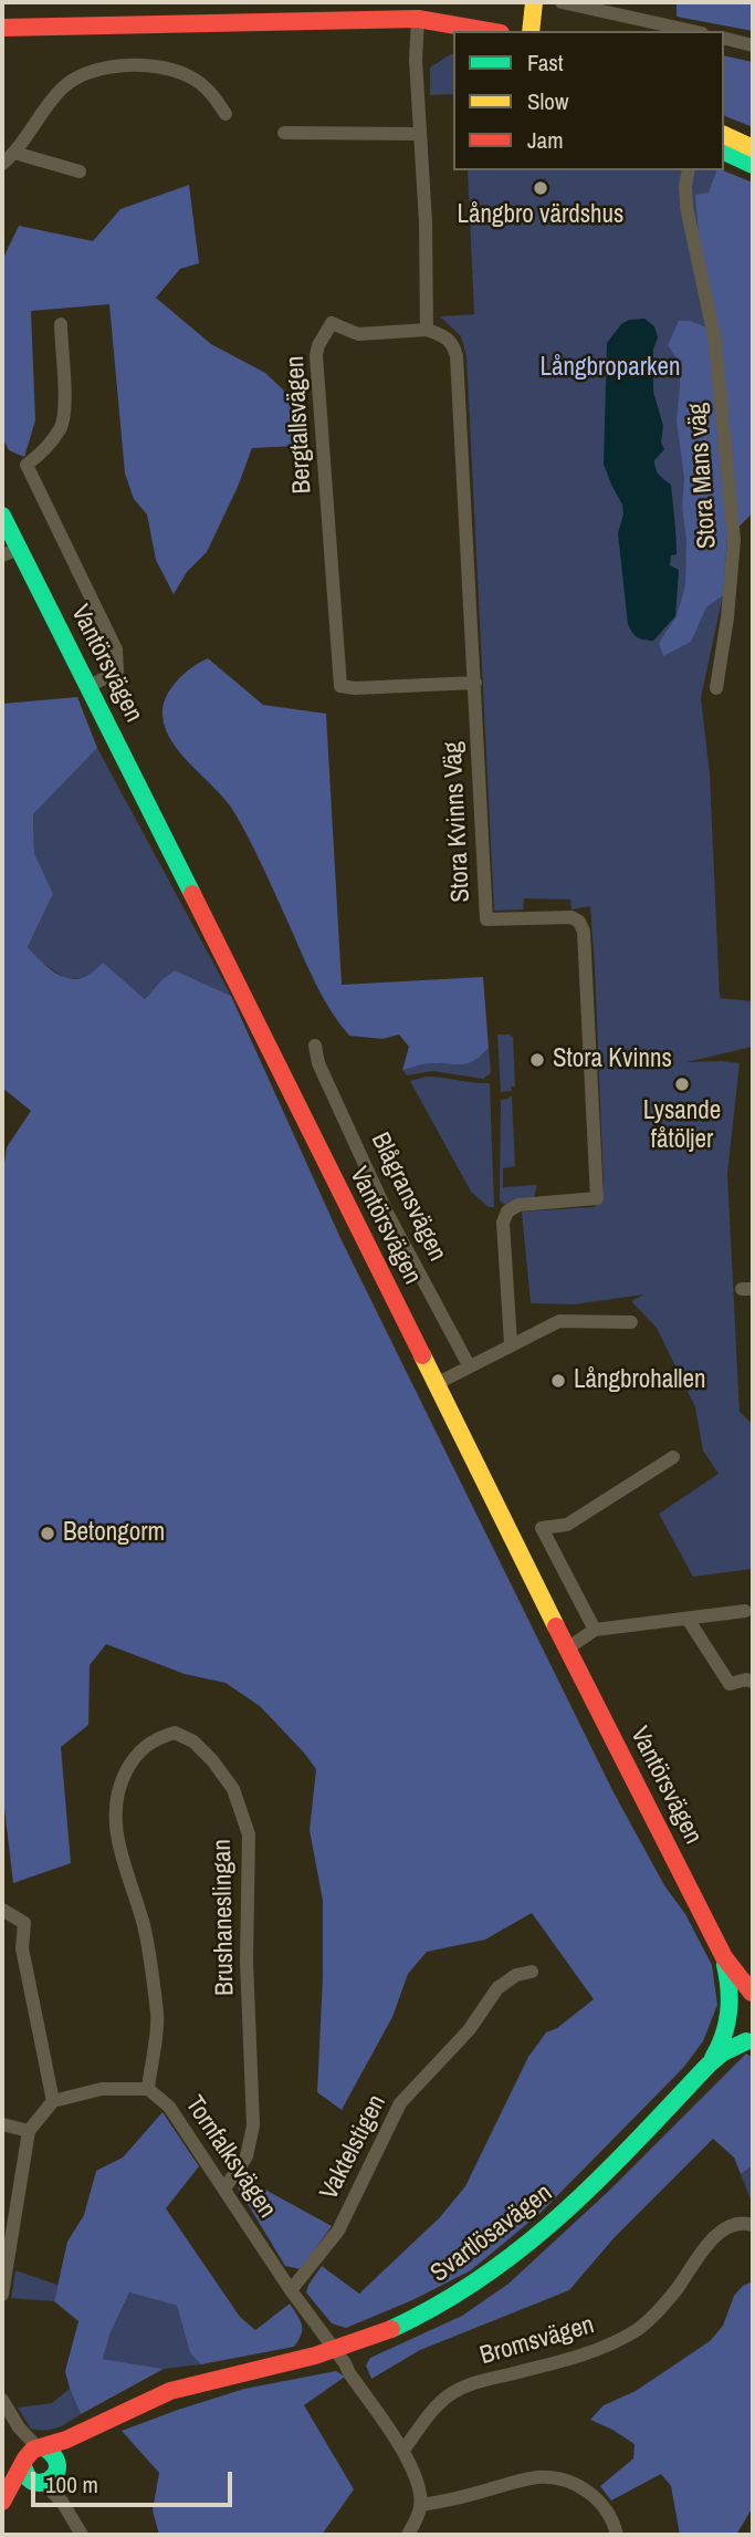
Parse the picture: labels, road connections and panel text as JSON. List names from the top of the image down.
{
  "streets": {
    "street": [
      "Bergtallsvägen",
      "Stora Mans väg",
      "Vantörsvägen",
      "Stora Kvinns Väg",
      "Blågransvägen",
      "Brushaneslingan",
      "Vaktelstigen",
      "Tornfalksvägen",
      "Svartlösavägen",
      "Bromsvägen"
    ]
  },
  "crossings": [
    ["Bergtallsvägen", "Stora Kvinns Väg"],
    ["Vantörsvägen", "Svartlösavägen"],
    ["Brushaneslingan", "Tornfalksvägen"],
    ["Vaktelstigen", "Tornfalksvägen"],
    ["Tornfalksvägen", "Svartlösavägen"],
    ["Tornfalksvägen", "Bromsvägen"]
  ],
  "parks": ["Långbroparken"],
  "places": [
    "Långbro värdshus",
    "Stora Kvinns",
    "Lysande fåtöljer",
    "Långbrohallen",
    "Betongorm"
  ],
  "legend": ["Fast", "Slow", "Jam"],
  "scale_bar": "100 m"
}
